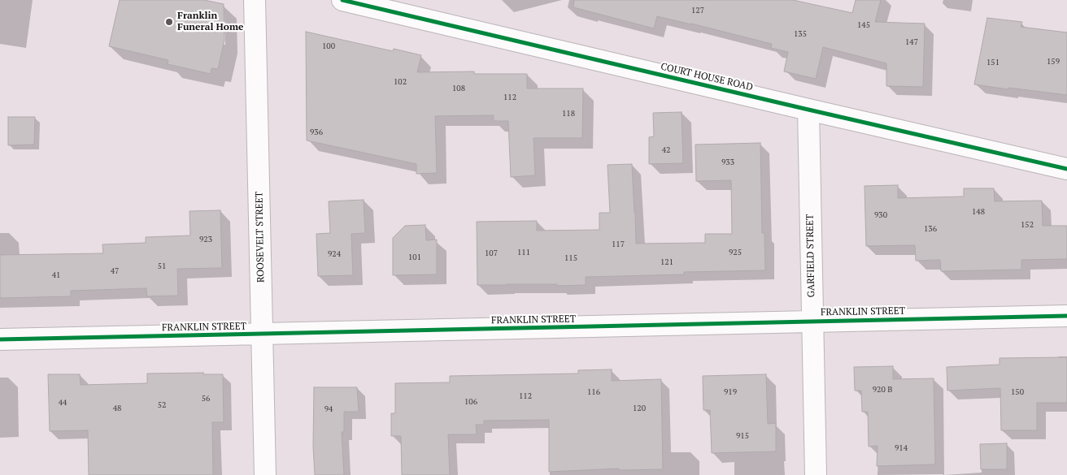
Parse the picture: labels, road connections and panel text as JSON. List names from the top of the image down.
{
  "streets": {
    "street": [
      "COURT HOUSE ROAD",
      "ROOSEVELT STREET",
      "GARFIELD STREET",
      "FRANKLIN STREET"
    ]
  },
  "crossings": [
    ["COURT HOUSE ROAD", "GARFIELD STREET"],
    ["ROOSEVELT STREET", "FRANKLIN STREET"],
    ["GARFIELD STREET", "FRANKLIN STREET"]
  ],
  "places": ["Franklin Funeral Home"],
  "house_numbers": [
    "127",
    "145",
    "135",
    "147",
    "100",
    "159",
    "151",
    "102",
    "108",
    "112",
    "118",
    "936",
    "42",
    "933",
    "148",
    "930",
    "152",
    "136",
    "923",
    "117",
    "111",
    "925",
    "107",
    "924",
    "101",
    "115",
    "121",
    "51",
    "47",
    "41",
    "920 B",
    "116",
    "919",
    "150",
    "112",
    "56",
    "106",
    "44",
    "52",
    "48",
    "120",
    "94",
    "915",
    "914"
  ]
}
